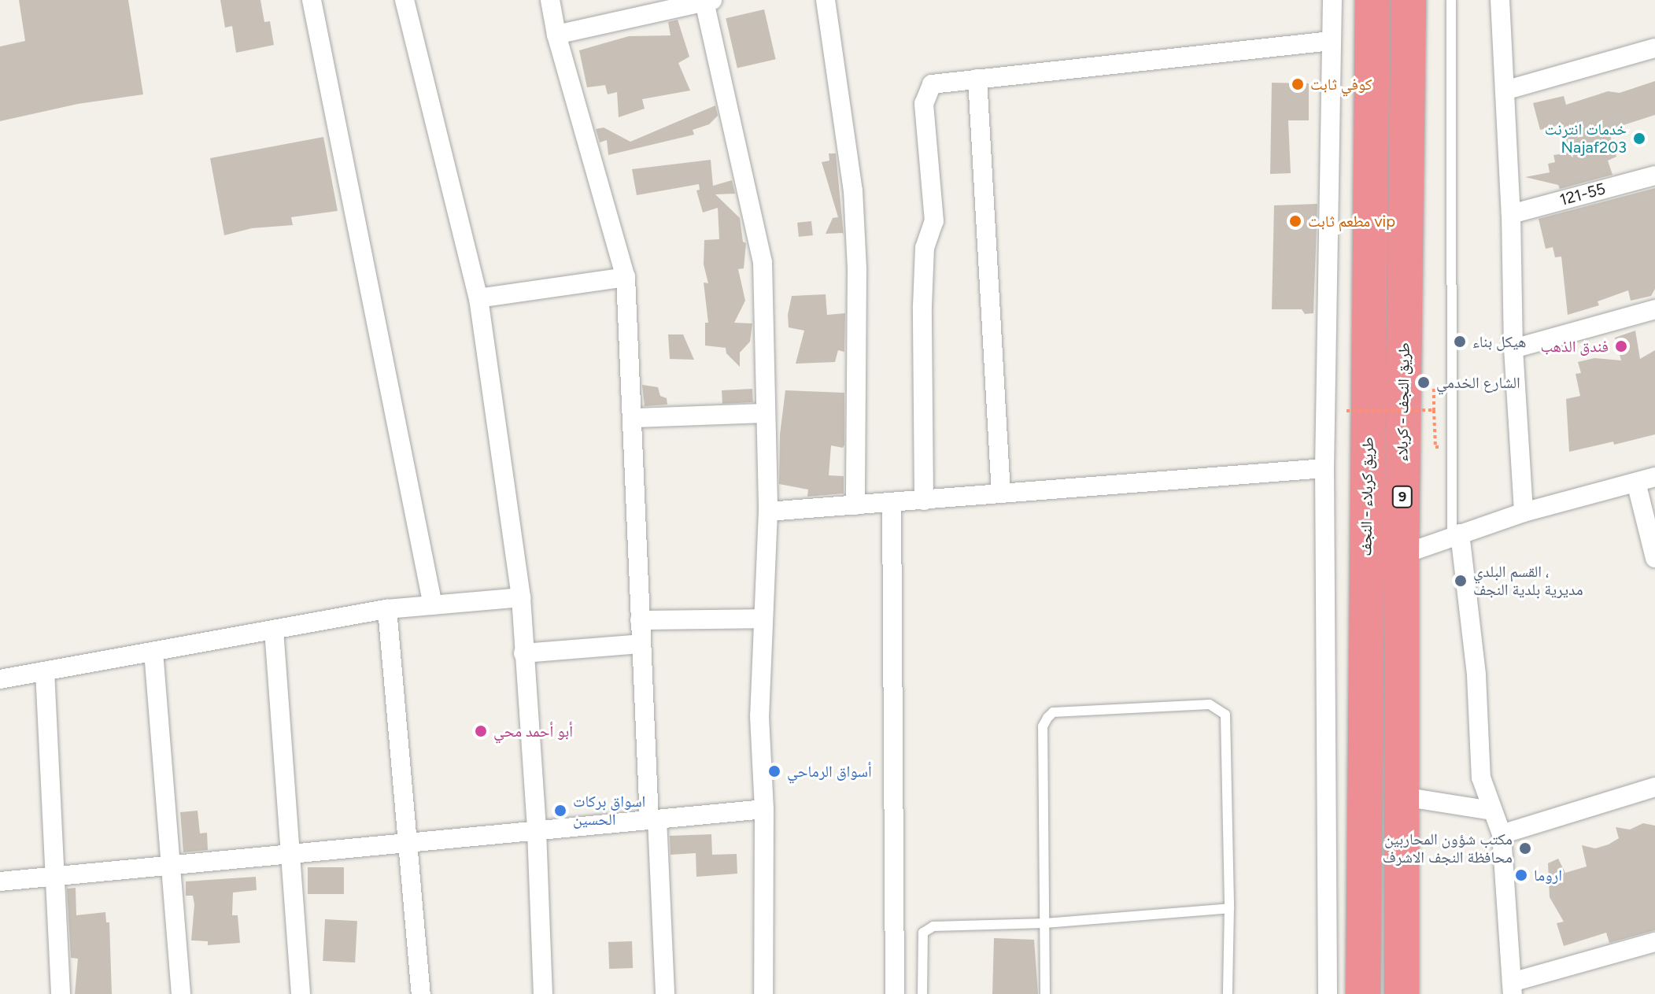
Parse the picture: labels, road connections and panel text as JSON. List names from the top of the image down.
{
  "streets": {
    "highway": ["طريق النجف - کربلاء", "طريق کربلاء - النجف", "9"],
    "street": ["121-55"]
  },
  "places": [
    "كوفي ثابت",
    "خدمات انترنت Najaf203",
    "مطعم ثابت vip",
    "هيكل بناء",
    "فندق الذهب",
    "الشارع الخدمي",
    "القسم البلدي ، مديرية بلدية النجف",
    "أبو أحمد محي",
    "أسواق الرماحي",
    "اسواق بركات الحسين",
    "مكتب شؤون المحاربين محافظة النجف الاشرف",
    "اروما"
  ]
}
